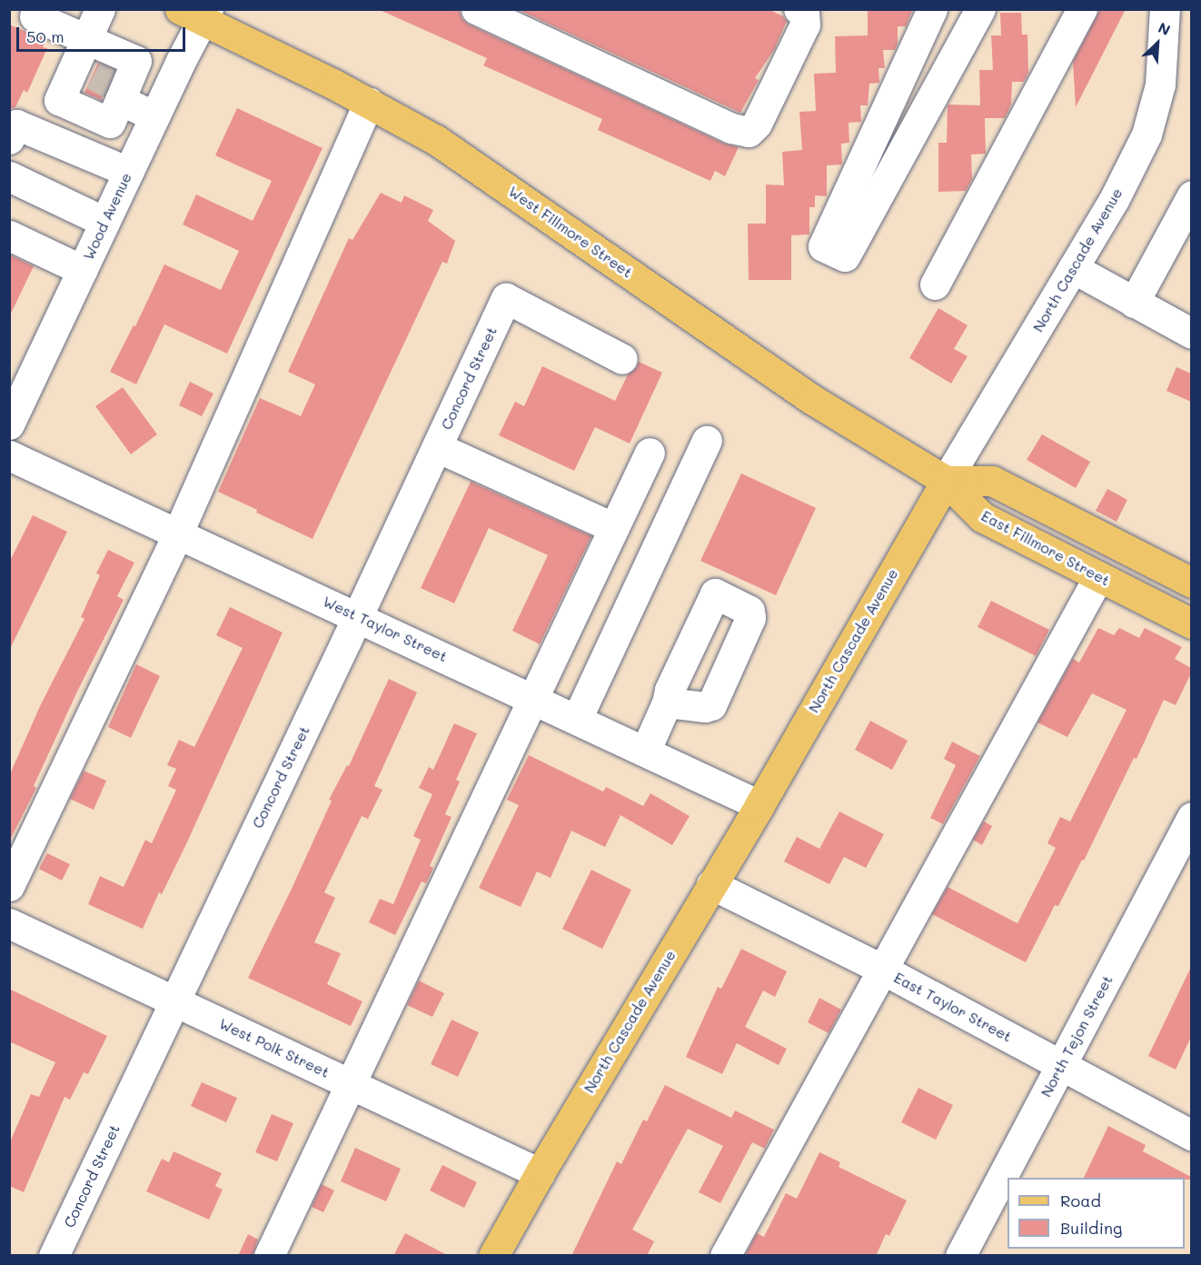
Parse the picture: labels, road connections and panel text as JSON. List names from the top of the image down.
{
  "streets": {
    "main road": ["West Fillmore Street", "North Cascade Avenue", "East Fillmore Street"],
    "street": [
      "Wood Avenue",
      "Concord Street",
      "West Taylor Street",
      "East Taylor Street",
      "North Tejon Street",
      "West Polk Street"
    ]
  },
  "crossings": [
    ["Wood Avenue", "West Fillmore Street"],
    ["West Fillmore Street", "North Cascade Avenue"],
    ["West Fillmore Street", "East Fillmore Street"],
    ["North Cascade Avenue", "East Fillmore Street"],
    ["North Cascade Avenue", "West Taylor Street"],
    ["North Cascade Avenue", "East Taylor Street"],
    ["North Cascade Avenue", "West Polk Street"],
    ["Concord Street", "West Taylor Street"],
    ["Concord Street", "West Polk Street"],
    ["East Taylor Street", "North Tejon Street"]
  ],
  "legend": ["Road", "Building"],
  "scale_bar": "50 m",
  "north": "top right"
}
